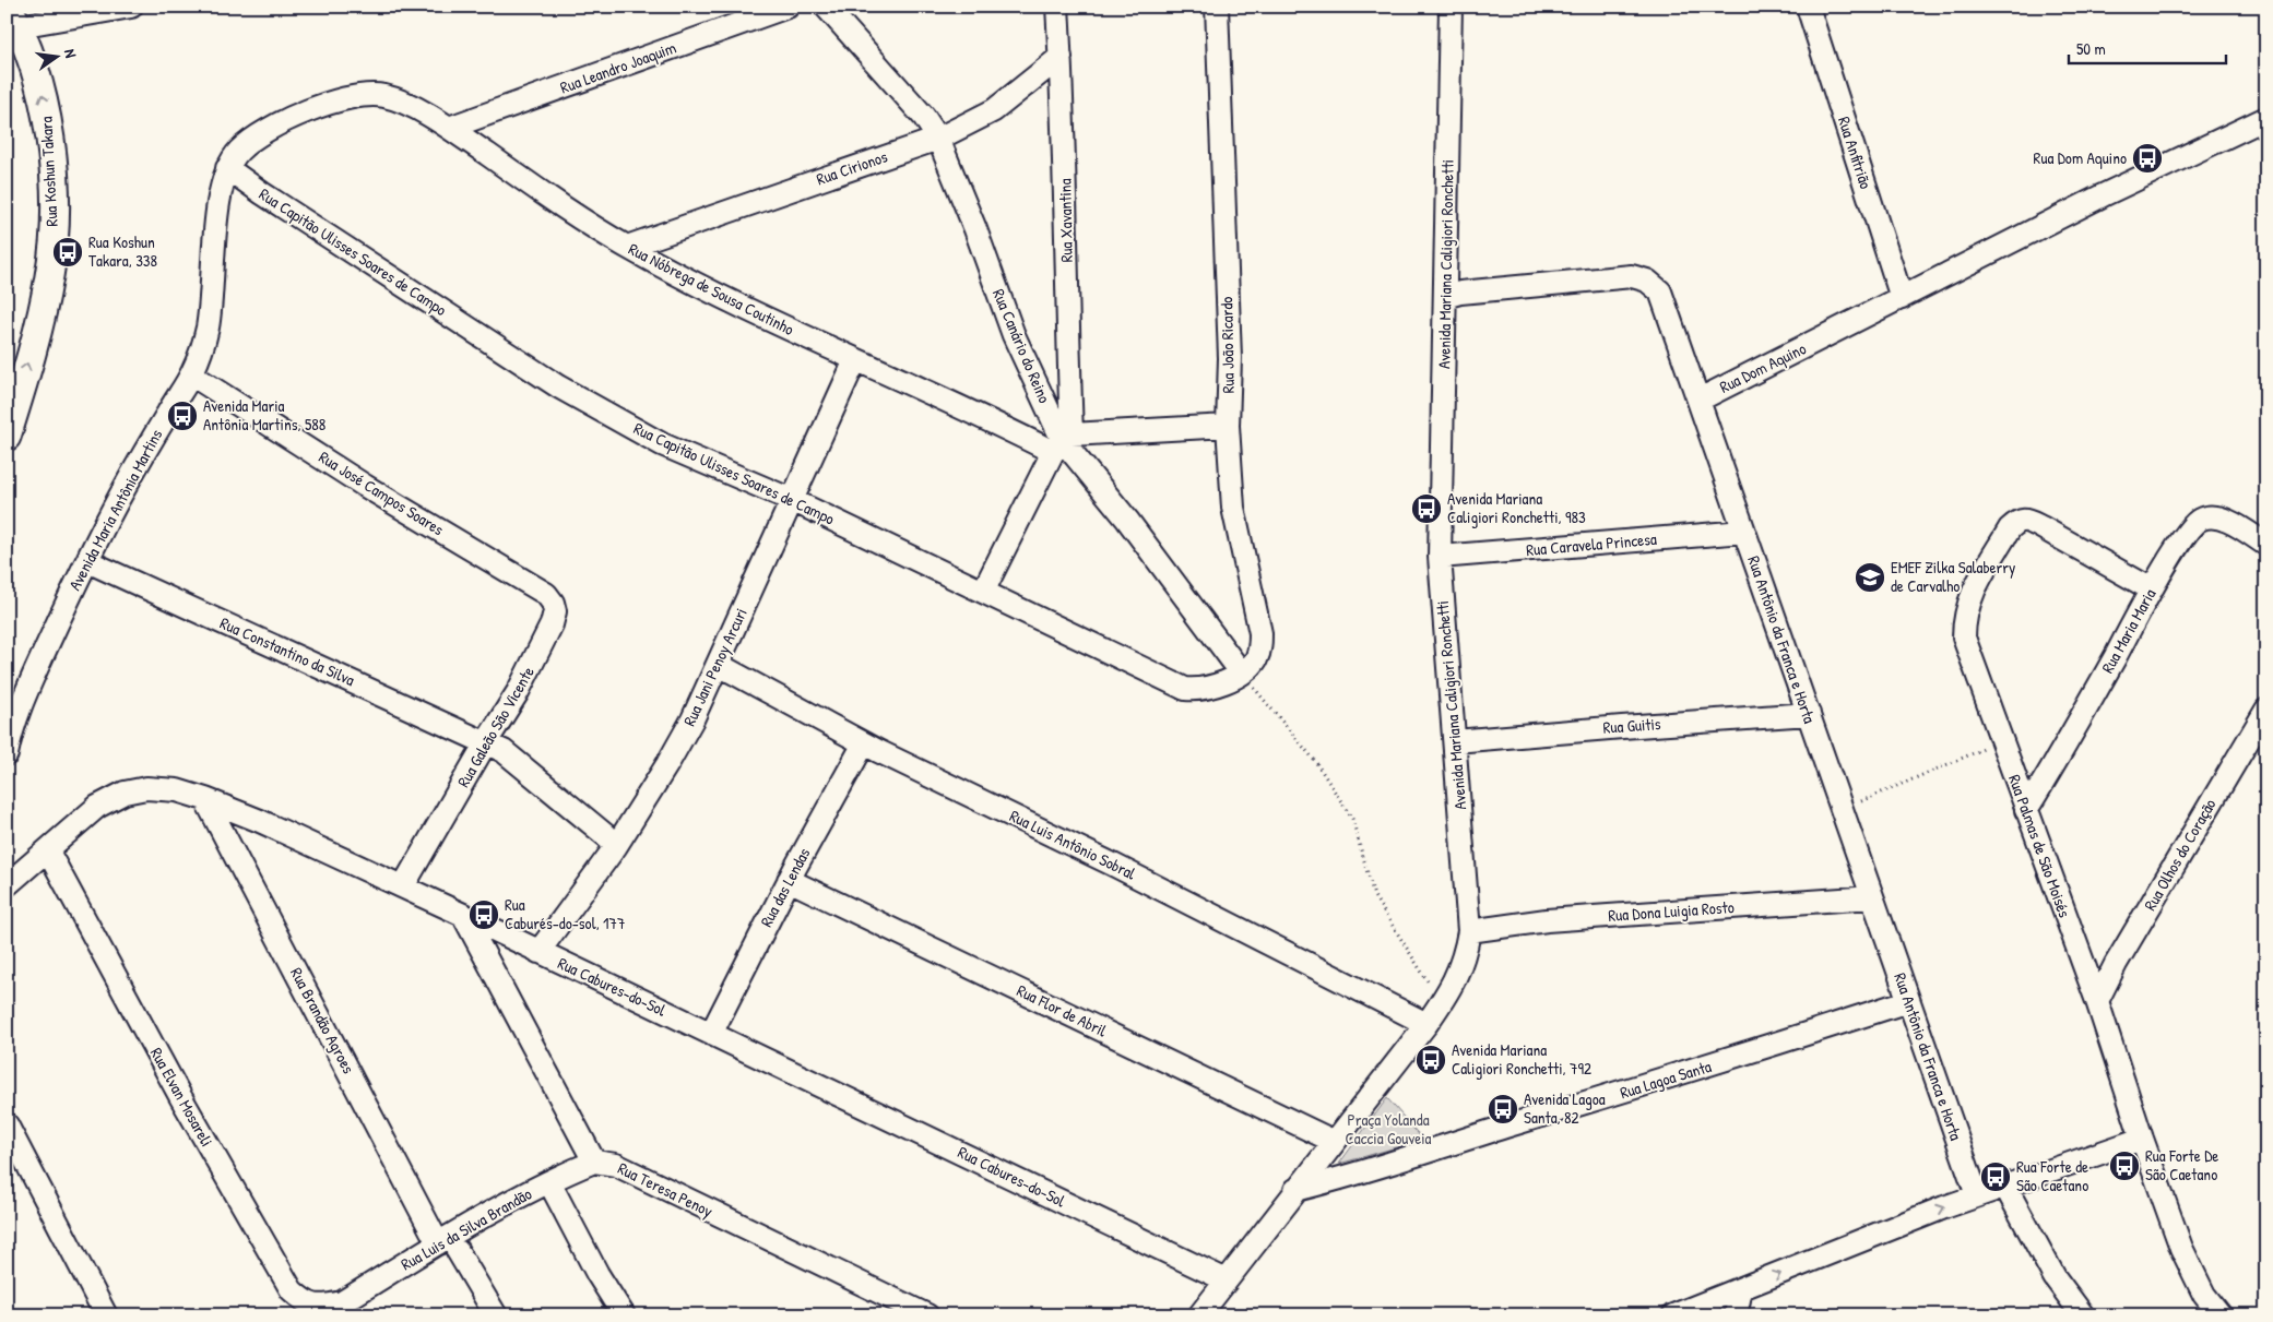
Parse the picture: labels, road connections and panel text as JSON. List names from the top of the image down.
{
  "streets": {
    "main road": ["Rua Koshun Takara"],
    "street": [
      "Rua Leandro Joaquim",
      "Rua Anfitrião",
      "Rua Cirionos",
      "Rua Xavantina",
      "Rua Capitão Ulisses Soares de Campo",
      "Avenida Mariana Caligiori Ronchetti",
      "Rua Nóbrega de Sousa Coutinho",
      "Rua João Ricardo",
      "Rua Canário do Reino",
      "Rua Dom Aquino",
      "Rua José Campos Soares",
      "Avenida Maria Antônia Martins",
      "Rua Caravela Princesa",
      "Rua Maria Maria",
      "Rua Antônio da Franca e Horta",
      "Rua Constantino da Silva",
      "Rua Jani Penoy Arcuri",
      "Rua Guitis",
      "Rua Galeão São Vicente",
      "Rua Luis Antônio Sobral",
      "Rua Palmas de São Moisés",
      "Rua Olhos do Coração",
      "Rua das Lendas",
      "Rua Dona Luigia Rosto",
      "Rua Cabures-do-Sol",
      "Rua Flor de Abril",
      "Rua Brandão Agroes",
      "Rua Lagoa Santa",
      "Rua Elvan Mosareli",
      "Rua Teresa Penoy",
      "Rua Luis da Silva Brandão"
    ]
  },
  "crossings": [
    ["Rua Leandro Joaquim", "Rua Nóbrega de Sousa Coutinho"],
    ["Rua Anfitrião", "Rua Dom Aquino"],
    ["Rua Cirionos", "Rua Xavantina"],
    ["Rua Cirionos", "Rua Nóbrega de Sousa Coutinho"],
    ["Rua Cirionos", "Rua Canário do Reino"],
    ["Rua Xavantina", "Rua Capitão Ulisses Soares de Campo"],
    ["Rua Xavantina", "Rua Nóbrega de Sousa Coutinho"],
    ["Rua Xavantina", "Rua Canário do Reino"],
    ["Rua Capitão Ulisses Soares de Campo", "Rua Nóbrega de Sousa Coutinho"],
    ["Rua Capitão Ulisses Soares de Campo", "Rua João Ricardo"],
    ["Rua Capitão Ulisses Soares de Campo", "Rua Canário do Reino"],
    ["Rua Capitão Ulisses Soares de Campo", "Avenida Maria Antônia Martins"],
    ["Rua Capitão Ulisses Soares de Campo", "Rua Jani Penoy Arcuri"],
    ["Avenida Mariana Caligiori Ronchetti", "Rua Caravela Princesa"],
    ["Avenida Mariana Caligiori Ronchetti", "Rua Antônio da Franca e Horta"],
    ["Avenida Mariana Caligiori Ronchetti", "Rua Guitis"],
    ["Avenida Mariana Caligiori Ronchetti", "Rua Luis Antônio Sobral"],
    ["Avenida Mariana Caligiori Ronchetti", "Rua Dona Luigia Rosto"],
    ["Avenida Mariana Caligiori Ronchetti", "Rua Cabures-do-Sol"],
    ["Avenida Mariana Caligiori Ronchetti", "Rua Flor de Abril"],
    ["Avenida Mariana Caligiori Ronchetti", "Rua Lagoa Santa"],
    ["Rua Nóbrega de Sousa Coutinho", "Rua João Ricardo"],
    ["Rua Nóbrega de Sousa Coutinho", "Rua Canário do Reino"],
    ["Rua Nóbrega de Sousa Coutinho", "Avenida Maria Antônia Martins"],
    ["Rua Nóbrega de Sousa Coutinho", "Rua Jani Penoy Arcuri"],
    ["Rua João Ricardo", "Rua Canário do Reino"],
    ["Rua Dom Aquino", "Rua Antônio da Franca e Horta"],
    ["Rua José Campos Soares", "Avenida Maria Antônia Martins"],
    ["Rua José Campos Soares", "Rua Galeão São Vicente"],
    ["Avenida Maria Antônia Martins", "Rua Constantino da Silva"],
    ["Rua Caravela Princesa", "Rua Antônio da Franca e Horta"],
    ["Rua Maria Maria", "Rua Palmas de São Moisés"],
    ["Rua Antônio da Franca e Horta", "Rua Guitis"],
    ["Rua Antônio da Franca e Horta", "Rua Dona Luigia Rosto"],
    ["Rua Antônio da Franca e Horta", "Rua Lagoa Santa"],
    ["Rua Constantino da Silva", "Rua Jani Penoy Arcuri"],
    ["Rua Constantino da Silva", "Rua Galeão São Vicente"],
    ["Rua Jani Penoy Arcuri", "Rua Luis Antônio Sobral"],
    ["Rua Jani Penoy Arcuri", "Rua Cabures-do-Sol"],
    ["Rua Galeão São Vicente", "Rua Cabures-do-Sol"],
    ["Rua Luis Antônio Sobral", "Rua das Lendas"],
    ["Rua Palmas de São Moisés", "Rua Olhos do Coração"],
    ["Rua das Lendas", "Rua Cabures-do-Sol"],
    ["Rua das Lendas", "Rua Flor de Abril"],
    ["Rua Cabures-do-Sol", "Rua Brandão Agroes"],
    ["Rua Cabures-do-Sol", "Rua Elvan Mosareli"],
    ["Rua Brandão Agroes", "Rua Luis da Silva Brandão"],
    ["Rua Elvan Mosareli", "Rua Luis da Silva Brandão"],
    ["Rua Teresa Penoy", "Rua Luis da Silva Brandão"]
  ],
  "one_way": ["Rua Koshun Takara"],
  "parks": ["Praça Yolanda Caccia Gouveia"],
  "places": {
    "bus stop": [
      "Rua Dom Aquino",
      "Rua Koshun Takara, 338",
      "Avenida Maria Antônia Martins, 588",
      "Avenida Mariana Caligiori Ronchetti, 983",
      "Rua Caburés-do-sol, 177",
      "Avenida Mariana Caligiori Ronchetti, 792",
      "Avenida Lagoa Santa, 82",
      "Rua Forte De São Caetano",
      "Rua Forte de São Caetano"
    ],
    "school or university": ["EMEF Zilka Salaberry de Carvalho"]
  },
  "scale_bar": "50 m",
  "north": "right"
}
